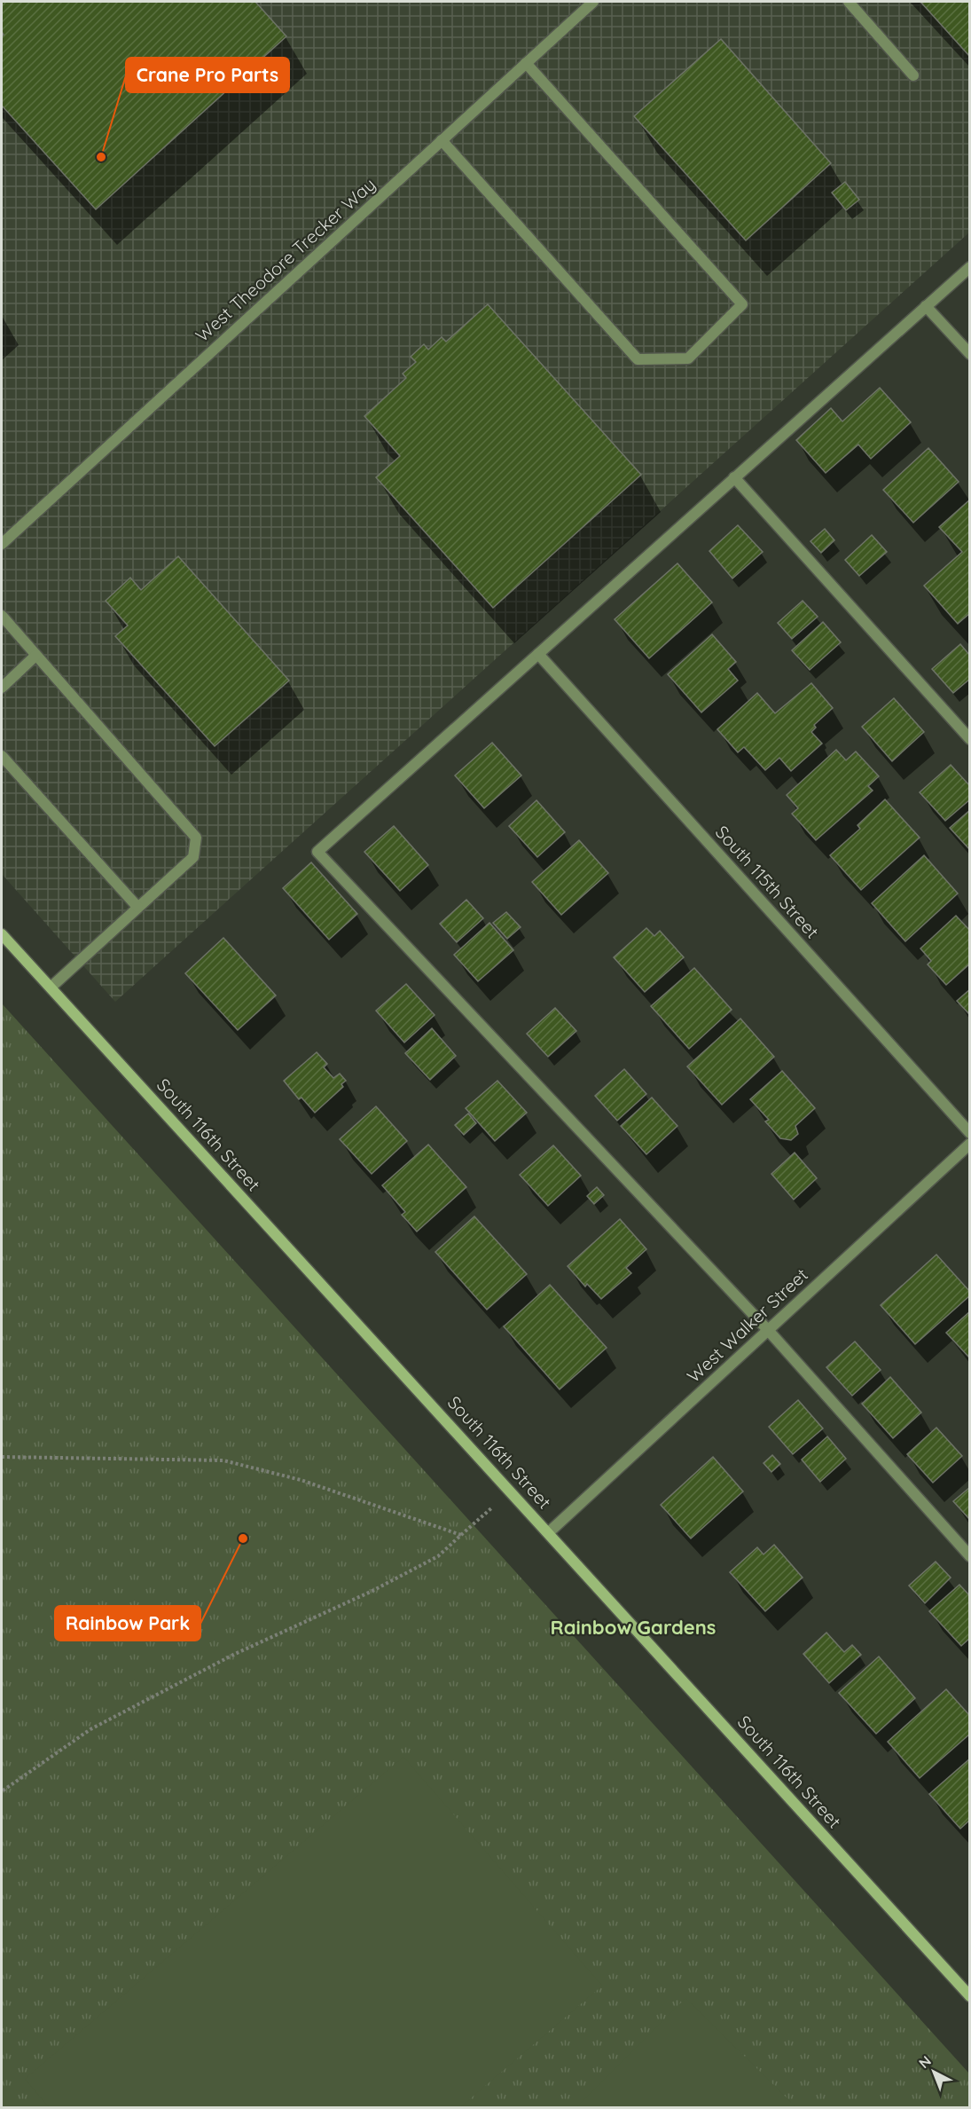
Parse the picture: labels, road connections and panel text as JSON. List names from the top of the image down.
{
  "streets": {
    "street": [
      "West Theodore Trecker Way",
      "South 115th Street",
      "South 116th Street",
      "West Walker Street"
    ]
  },
  "crossings": [
    ["South 116th Street", "West Walker Street"]
  ],
  "districts": ["Rainbow Gardens"],
  "places": ["Crane Pro Parts", "Rainbow Park"],
  "north": "top left"
}
